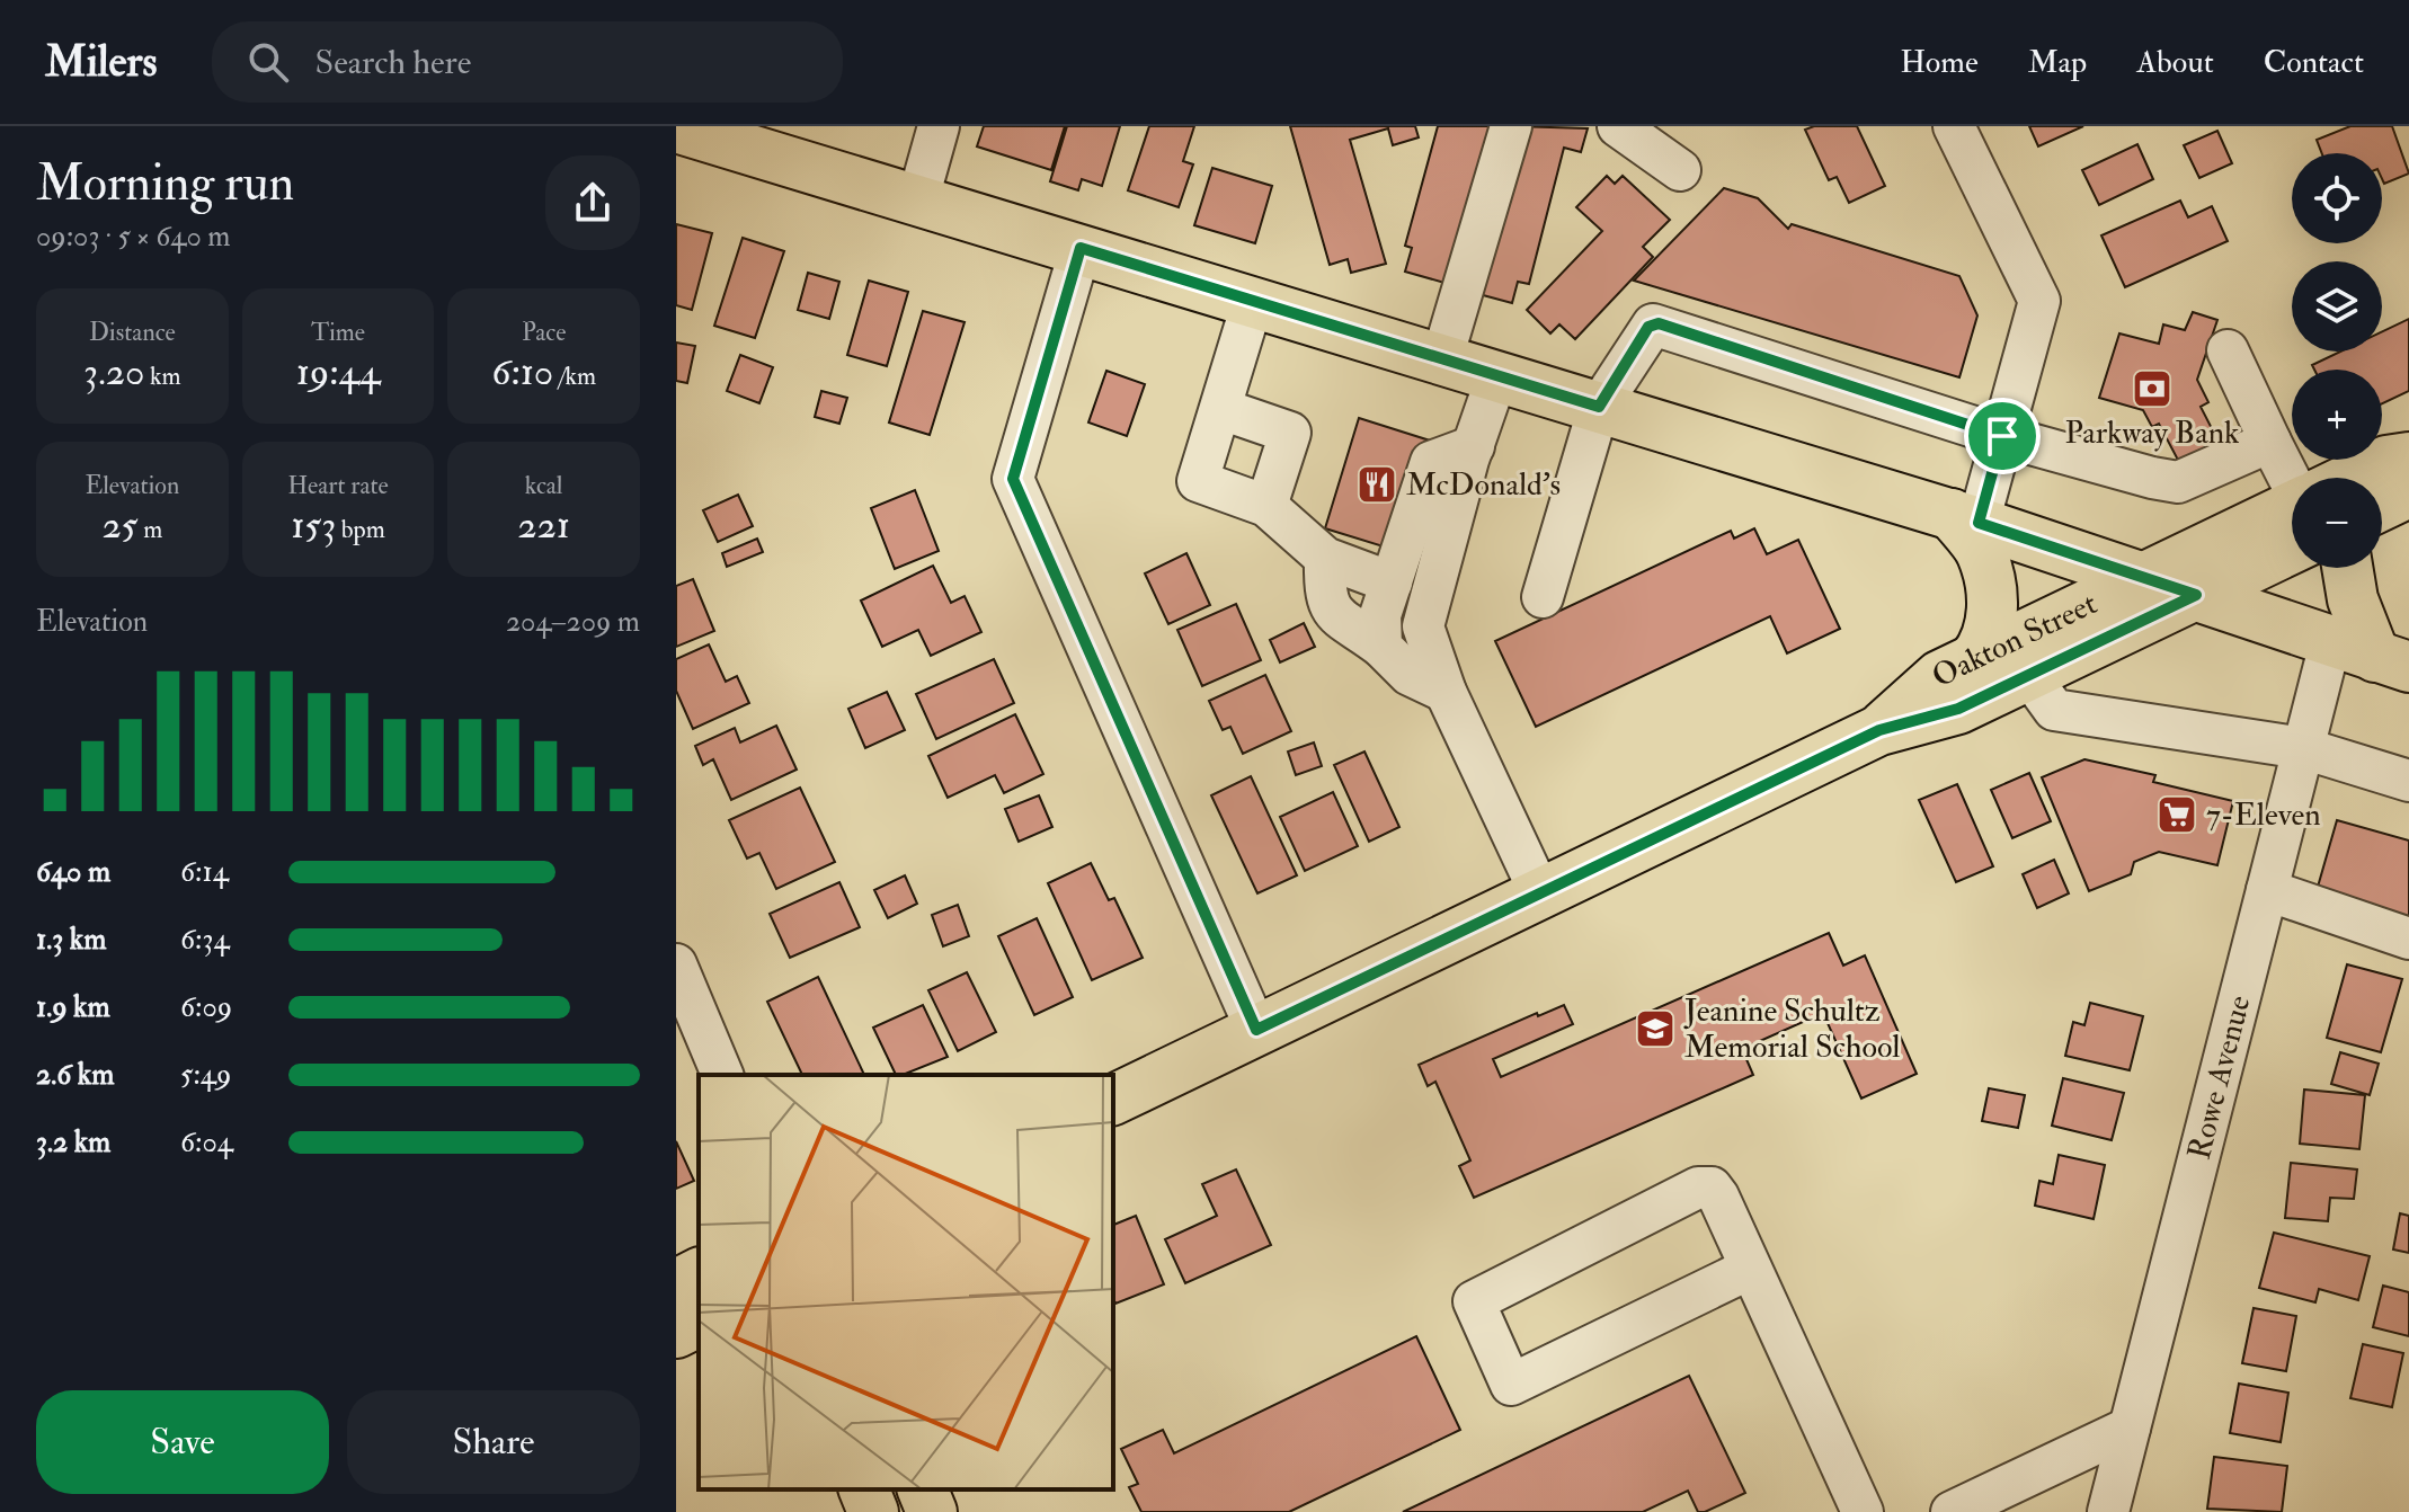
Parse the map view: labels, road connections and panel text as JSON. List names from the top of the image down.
{
  "streets": {
    "main road": ["Oakton Street"],
    "street": ["Rowe Avenue"]
  },
  "places": {
    "bank": ["Parkway Bank"],
    "restaurant": ["McDonald's"],
    "supermarket": ["7-Eleven"],
    "school or university": ["Jeanine Schultz Memorial School"]
  },
  "page": {
    "header": "Milers",
    "search": "Search here",
    "nav": [
      "Home",
      "Map",
      "About",
      "Contact"
    ],
    "heading": ["Morning run", "09:03 · 5 × 640 m"],
    "map_buttons": ["+", "−"],
    "stats": [
      ["Distance", "3.20 km"],
      ["Time", "19:44"],
      ["Pace", "6:10 /km"],
      ["Elevation", "25 m"],
      ["Heart rate", "153 bpm"],
      ["kcal", "221"]
    ],
    "chart": ["Elevation", "204–209 m"],
    "list": [
      {
        "name": "640 m",
        "note": "6:14"
      },
      {
        "name": "1.3 km",
        "note": "6:34"
      },
      {
        "name": "1.9 km",
        "note": "6:09"
      },
      {
        "name": "2.6 km",
        "note": "5:49"
      },
      {
        "name": "3.2 km",
        "note": "6:04"
      }
    ],
    "buttons": ["Save", "Share"]
  }
}
